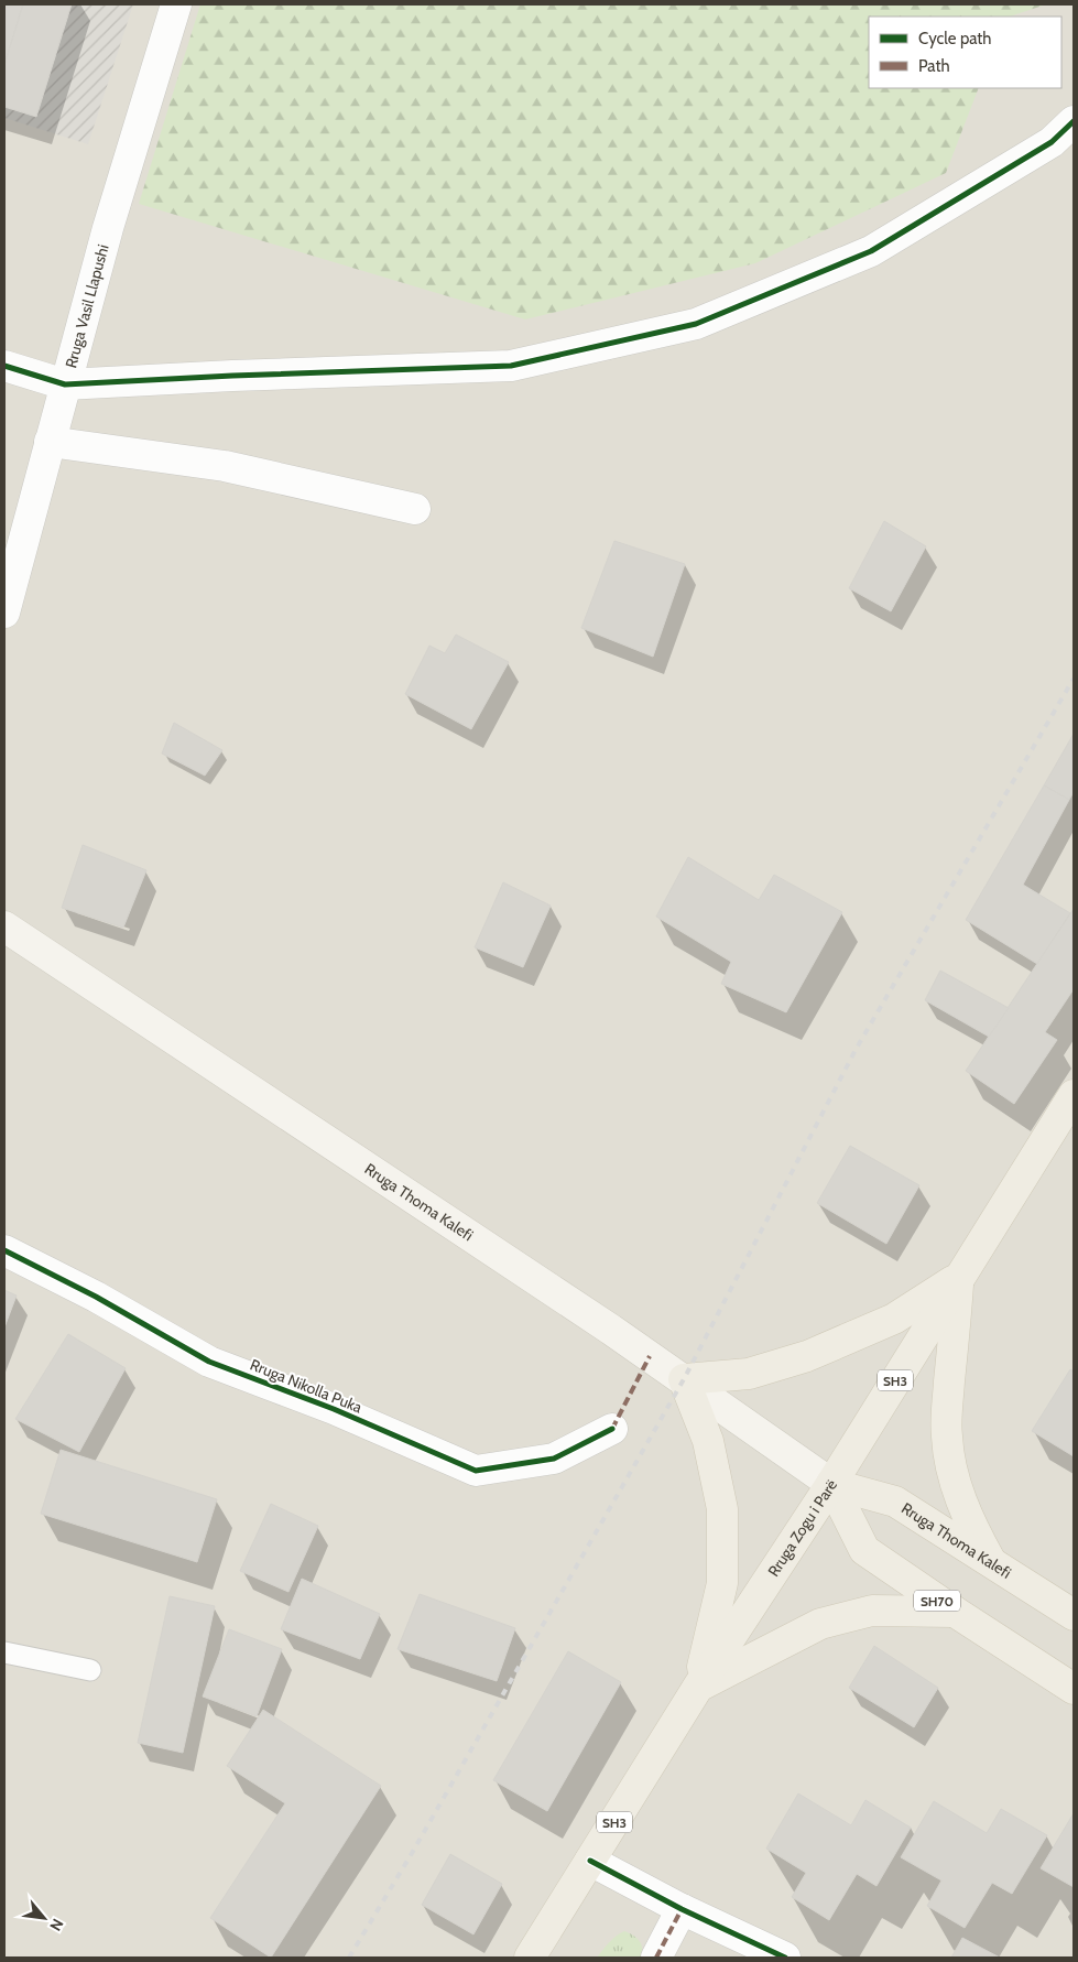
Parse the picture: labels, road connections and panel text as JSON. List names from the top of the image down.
{
  "streets": {
    "main road": [
      "Rruga Thoma Kalefi",
      "SH3",
      "Rruga Zogu i Parë",
      "SH70"
    ],
    "street": ["Rruga Vasil Llapushi", "Rruga Nikolla Puka"]
  },
  "crossings": [
    ["Rruga Thoma Kalefi", "Rruga Zogu i Parë"]
  ],
  "legend": ["Cycle path", "Path"],
  "north": "bottom right"
}
